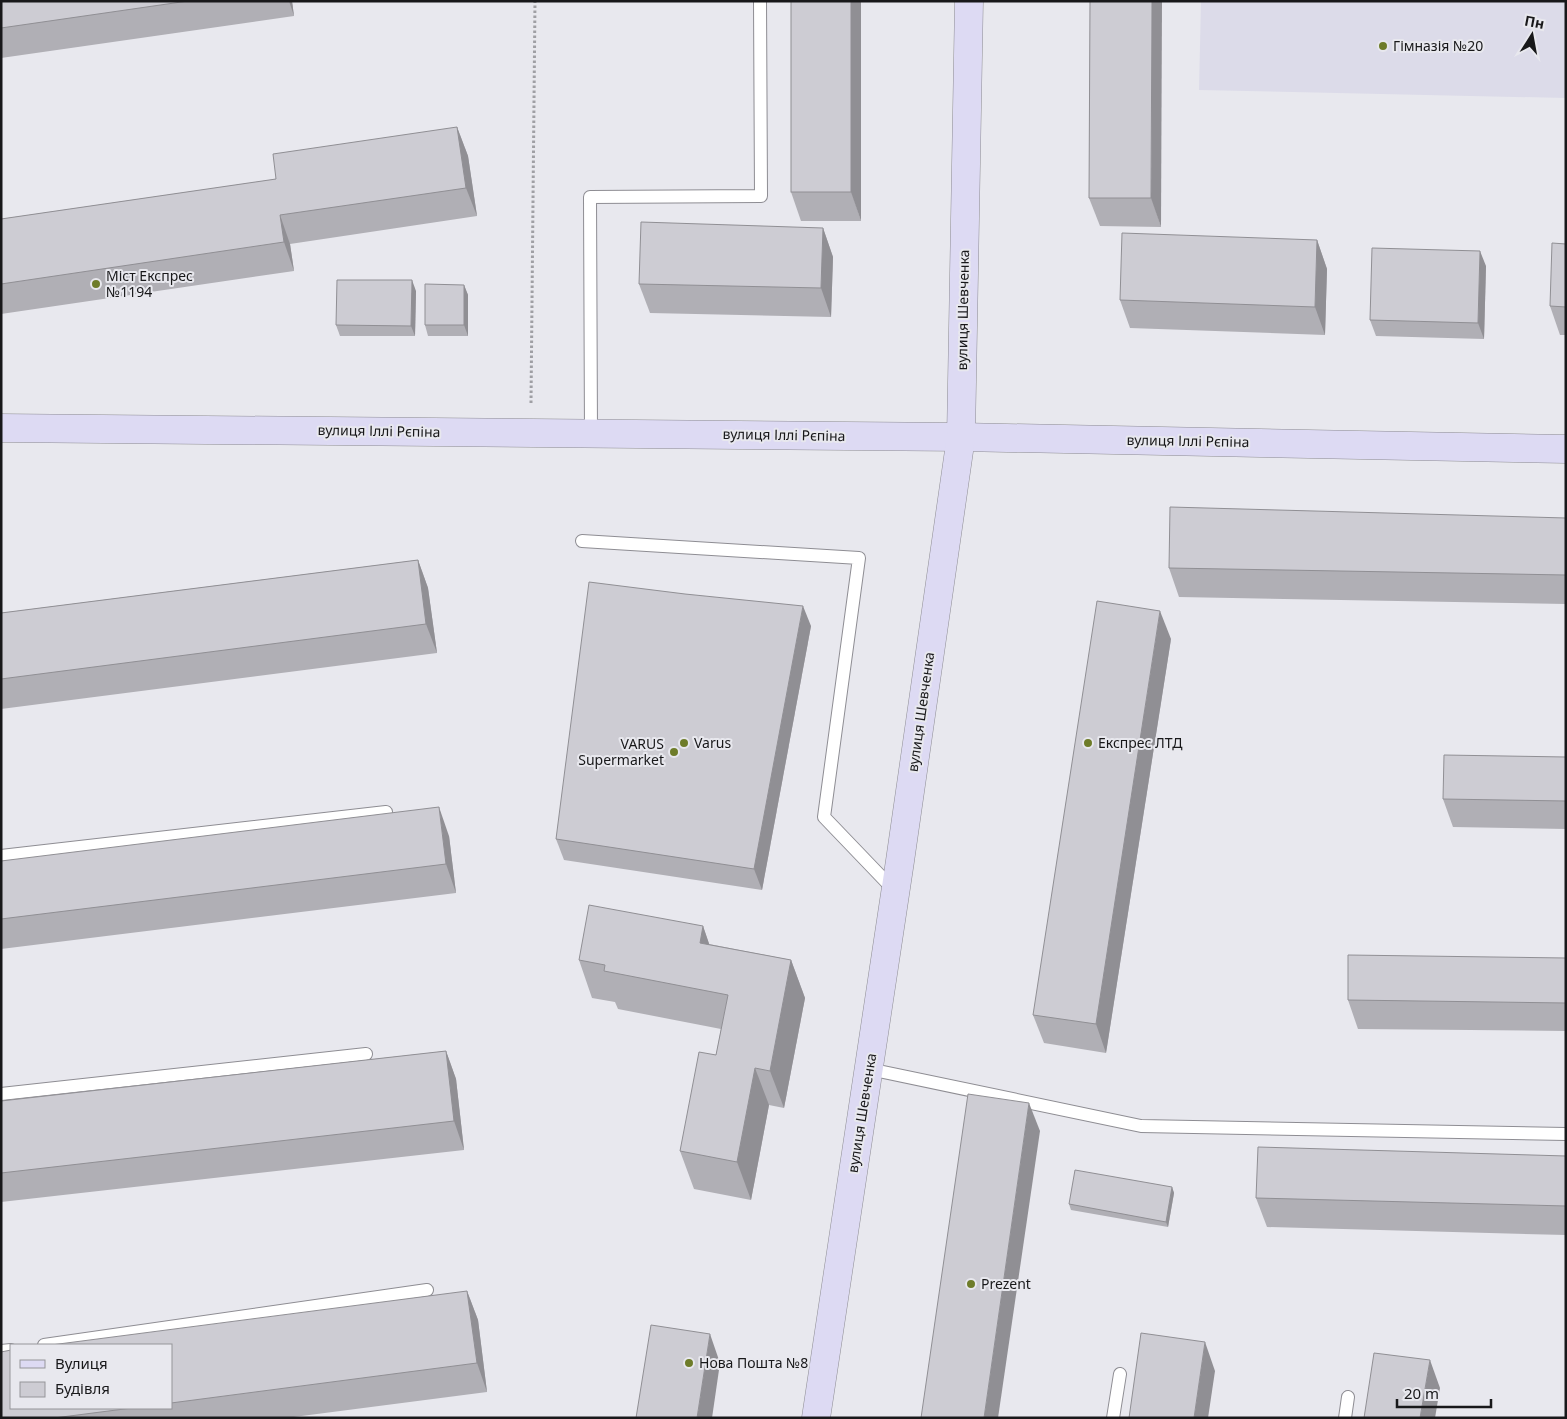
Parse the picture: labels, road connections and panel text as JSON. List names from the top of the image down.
{
  "streets": {
    "street": ["вулиця Шевченка", "вулиця Іллі Рєпіна"]
  },
  "crossings": [
    ["вулиця Шевченка", "вулиця Іллі Рєпіна"]
  ],
  "places": [
    "Гімназія №20",
    "Міст Експрес №1194",
    "Varus",
    "Експрес ЛТД",
    "VARUS Supermarket",
    "Prezent",
    "Нова Пошта №8"
  ],
  "legend": ["Вулиця", "Будівля"],
  "scale_bar": "20 m",
  "north": "top"
}
